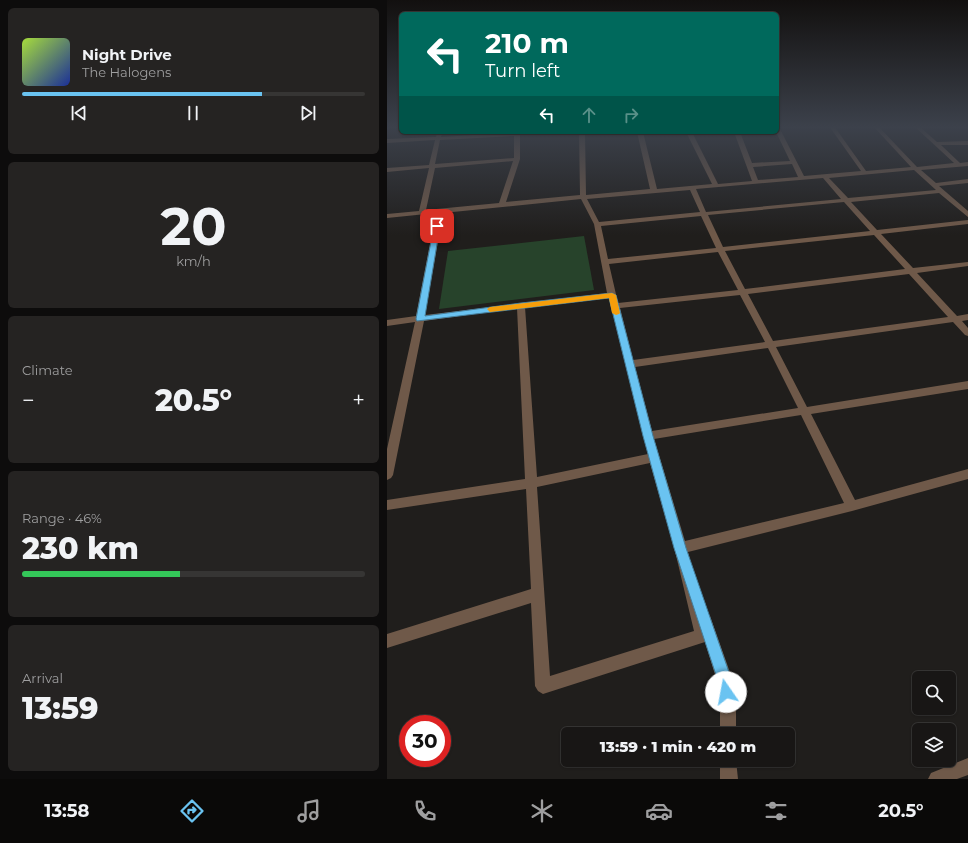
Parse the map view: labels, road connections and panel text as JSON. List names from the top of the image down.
{
  "page": {
    "turn": ["210 m", "Turn left"],
    "song": ["Night Drive", "The Halogens"],
    "tile": [
      ["20", "km/h"],
      "Climate",
      ["Range · 46%", "230 km"],
      ["Arrival", "13:59"]
    ],
    "heat": ["−", "20.5°", "+"],
    "limit": "30",
    "trip": "13:59 · 1 min · 420 m",
    "tabs": ["13:58", "20.5°"]
  }
}
